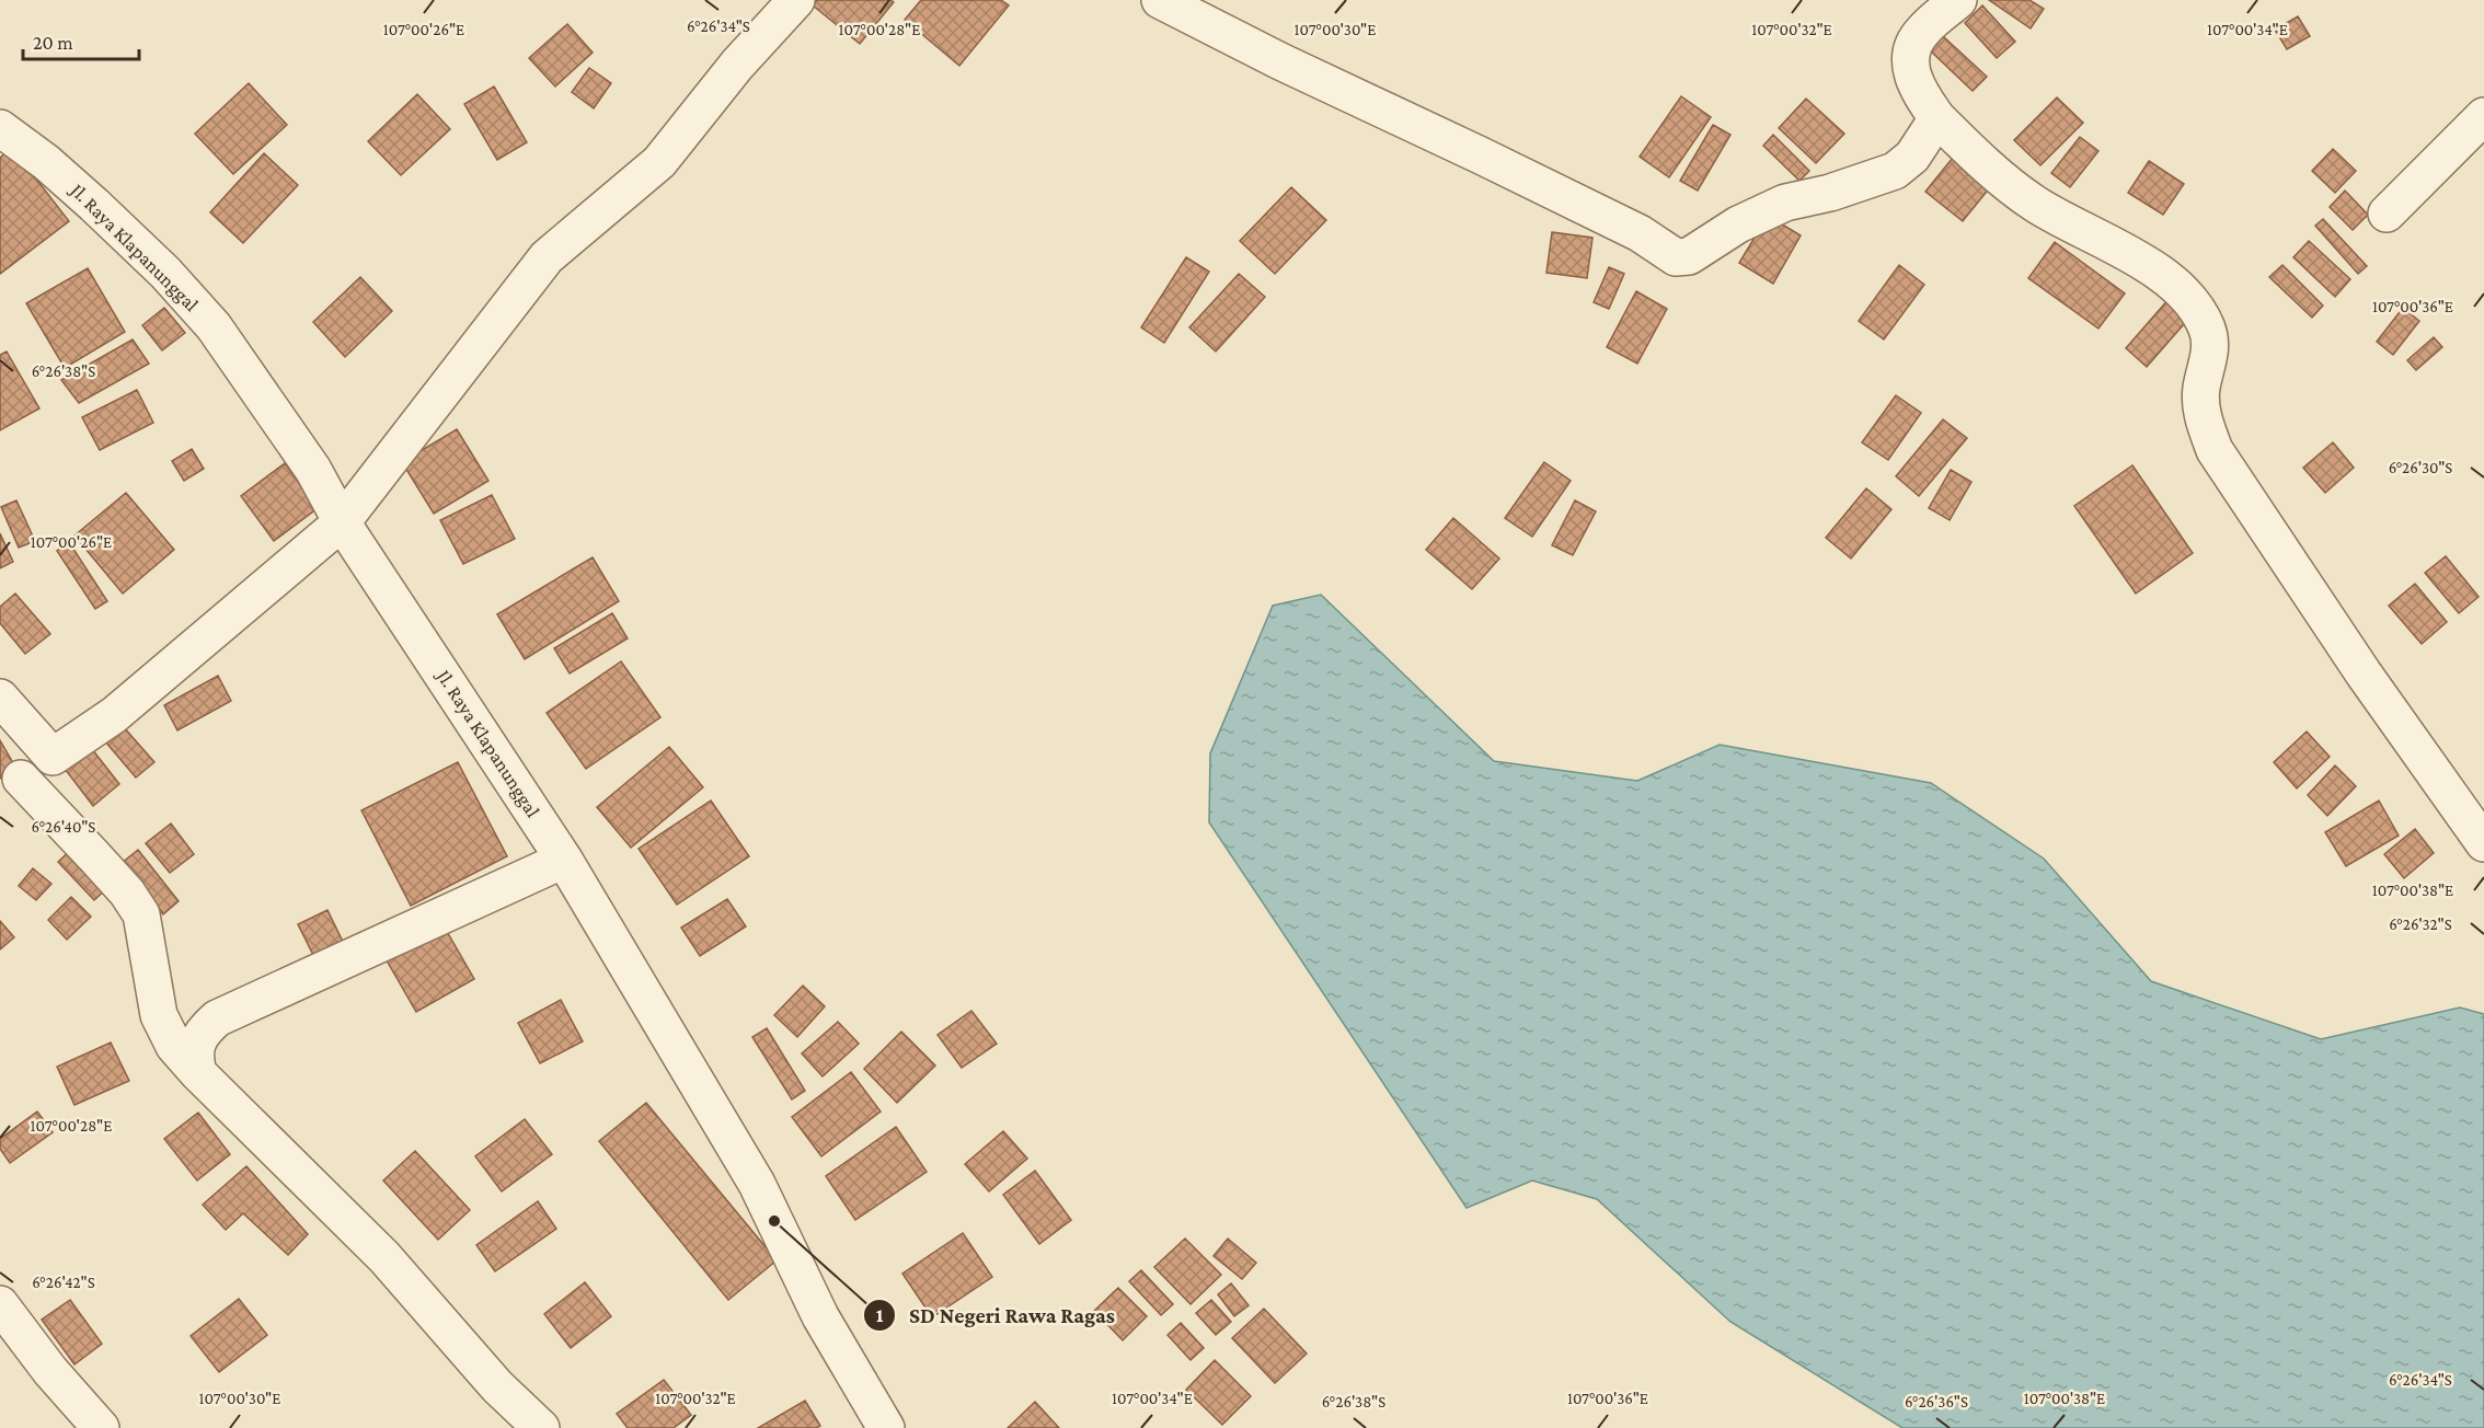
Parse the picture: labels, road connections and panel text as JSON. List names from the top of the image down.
{
  "streets": {
    "street": ["Jl. Raya Klapanunggal"]
  },
  "places": ["SD Negeri Rawa Ragas"],
  "scale_bar": "20 m",
  "coordinates": [
    "6°26'34\"S",
    "107°00'26\"E",
    "107°00'28\"E",
    "107°00'30\"E",
    "107°00'32\"E",
    "107°00'34\"E",
    "107°00'36\"E",
    "6°26'38\"S",
    "6°26'30\"S",
    "6°26'40\"S",
    "107°00'38\"E",
    "6°26'32\"S",
    "6°26'42\"S",
    "6°26'36\"S"
  ]
}
